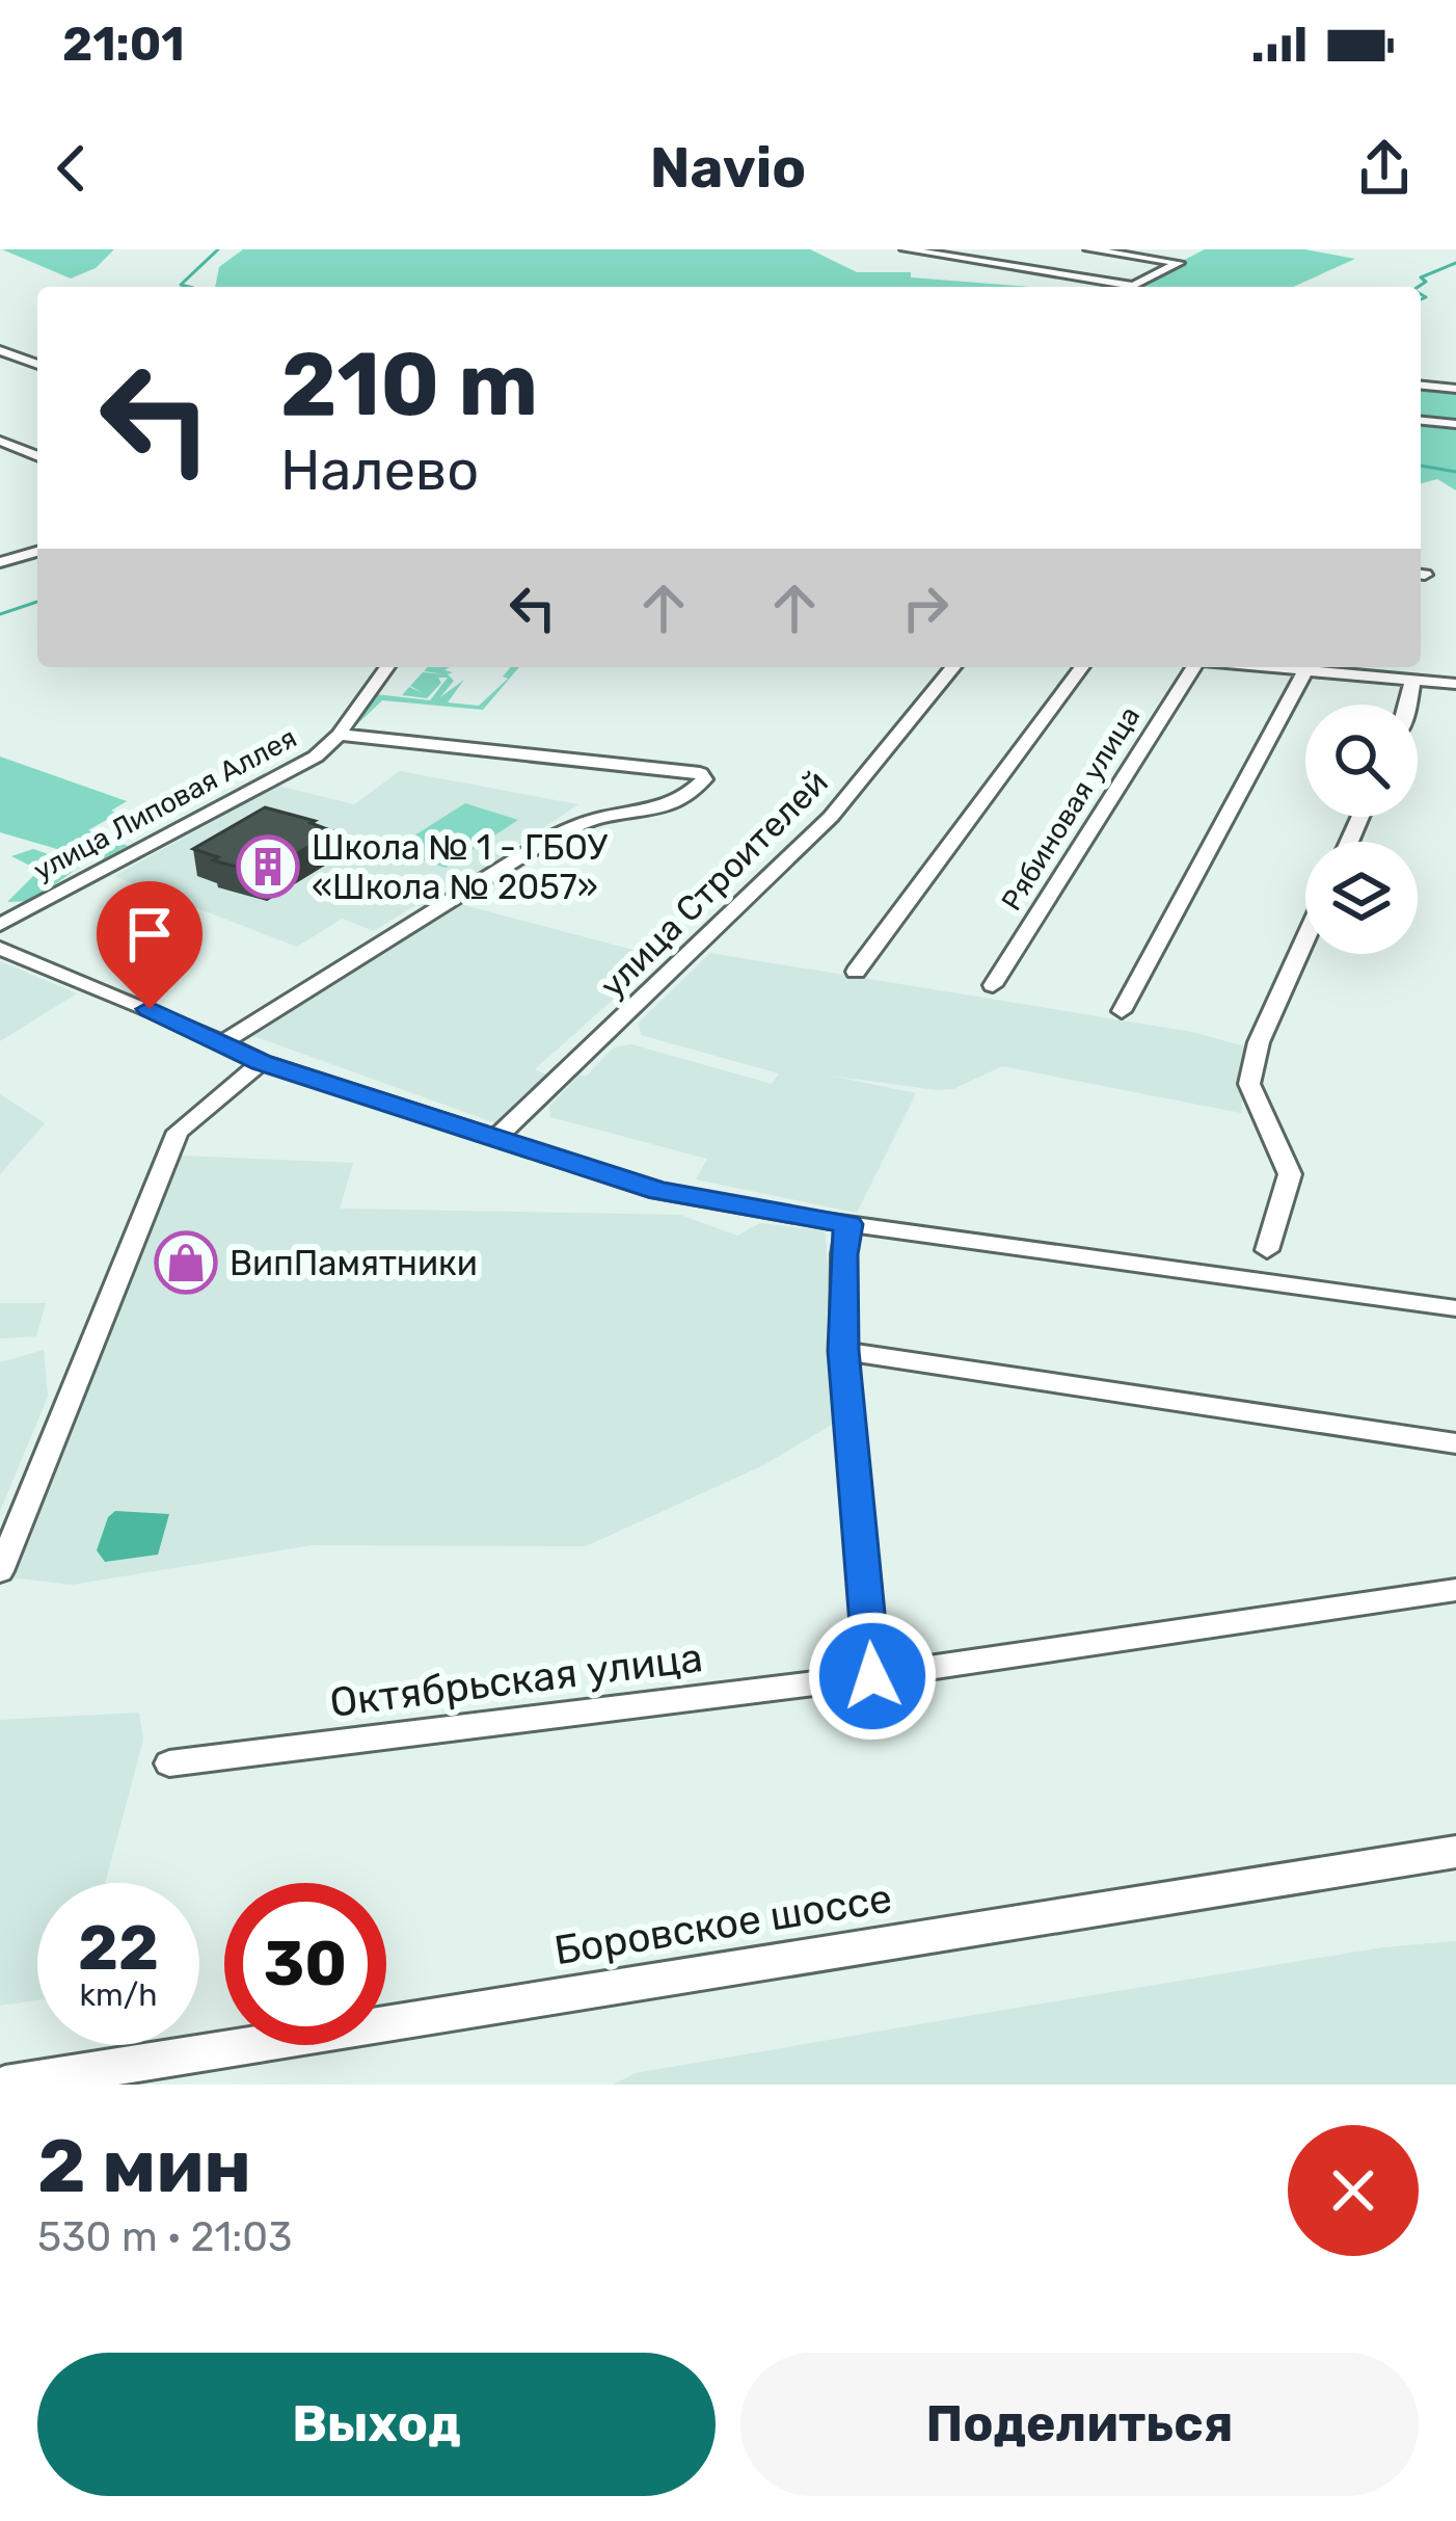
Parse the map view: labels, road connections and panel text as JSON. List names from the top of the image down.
{
  "streets": {
    "main road": ["Боровское шоссе"],
    "street": [
      "улица Липовая Аллея",
      "Рябиновая улица",
      "улица Строителей",
      "Октябрьская улица"
    ]
  },
  "places": {
    "building": ["Школа № 1 - ГБОУ «Школа № 2057»"],
    "shop": ["ВипПамятники"]
  },
  "page": {
    "status": "21:01",
    "header": "Navio",
    "turn": ["210 m", "Налево"],
    "speed": "22 km/h",
    "limit": "30",
    "heading": ["2 мин", "530 m · 21:03"],
    "buttons": ["Выход", "Поделиться"]
  }
}
